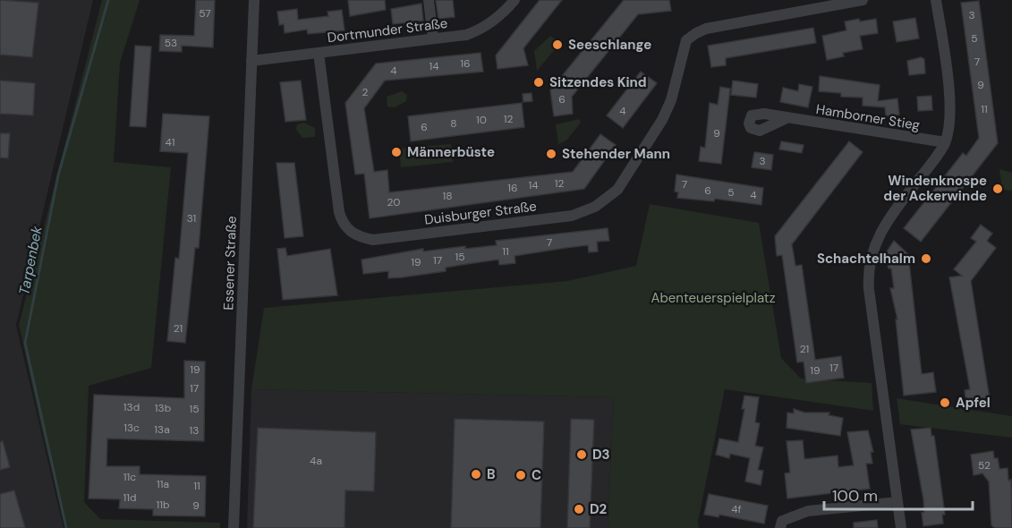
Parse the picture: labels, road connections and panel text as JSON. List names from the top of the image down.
{
  "streets": {
    "street": [
      "Dortmunder Straße",
      "Hamborner Stieg",
      "Duisburger Straße",
      "Essener Straße"
    ]
  },
  "crossings": [
    ["Dortmunder Straße", "Duisburger Straße"],
    ["Dortmunder Straße", "Essener Straße"]
  ],
  "water": ["Tarpenbek"],
  "parks": ["Abenteuerspielplatz"],
  "places": [
    "Seeschlange",
    "Sitzendes Kind",
    "Männerbüste",
    "Stehender Mann",
    "Windenknospe der Ackerwinde",
    "Schachtelhalm",
    "Apfel",
    "D3",
    "B",
    "C",
    "D2"
  ],
  "house_numbers": [
    "57",
    "3",
    "5",
    "53",
    "7",
    "16",
    "14",
    "4",
    "9",
    "2",
    "6",
    "11",
    "4",
    "12",
    "10",
    "8",
    "6",
    "9",
    "41",
    "3",
    "12",
    "7",
    "14",
    "16",
    "6",
    "5",
    "4",
    "18",
    "20",
    "31",
    "7",
    "11",
    "15",
    "17",
    "19",
    "21",
    "21",
    "17",
    "19",
    "19",
    "17",
    "13d",
    "13b",
    "15",
    "13c",
    "13a",
    "13",
    "4a",
    "52",
    "11c",
    "11a",
    "11",
    "11d",
    "11b",
    "9",
    "4f"
  ],
  "scale_bar": "100 m"
}
